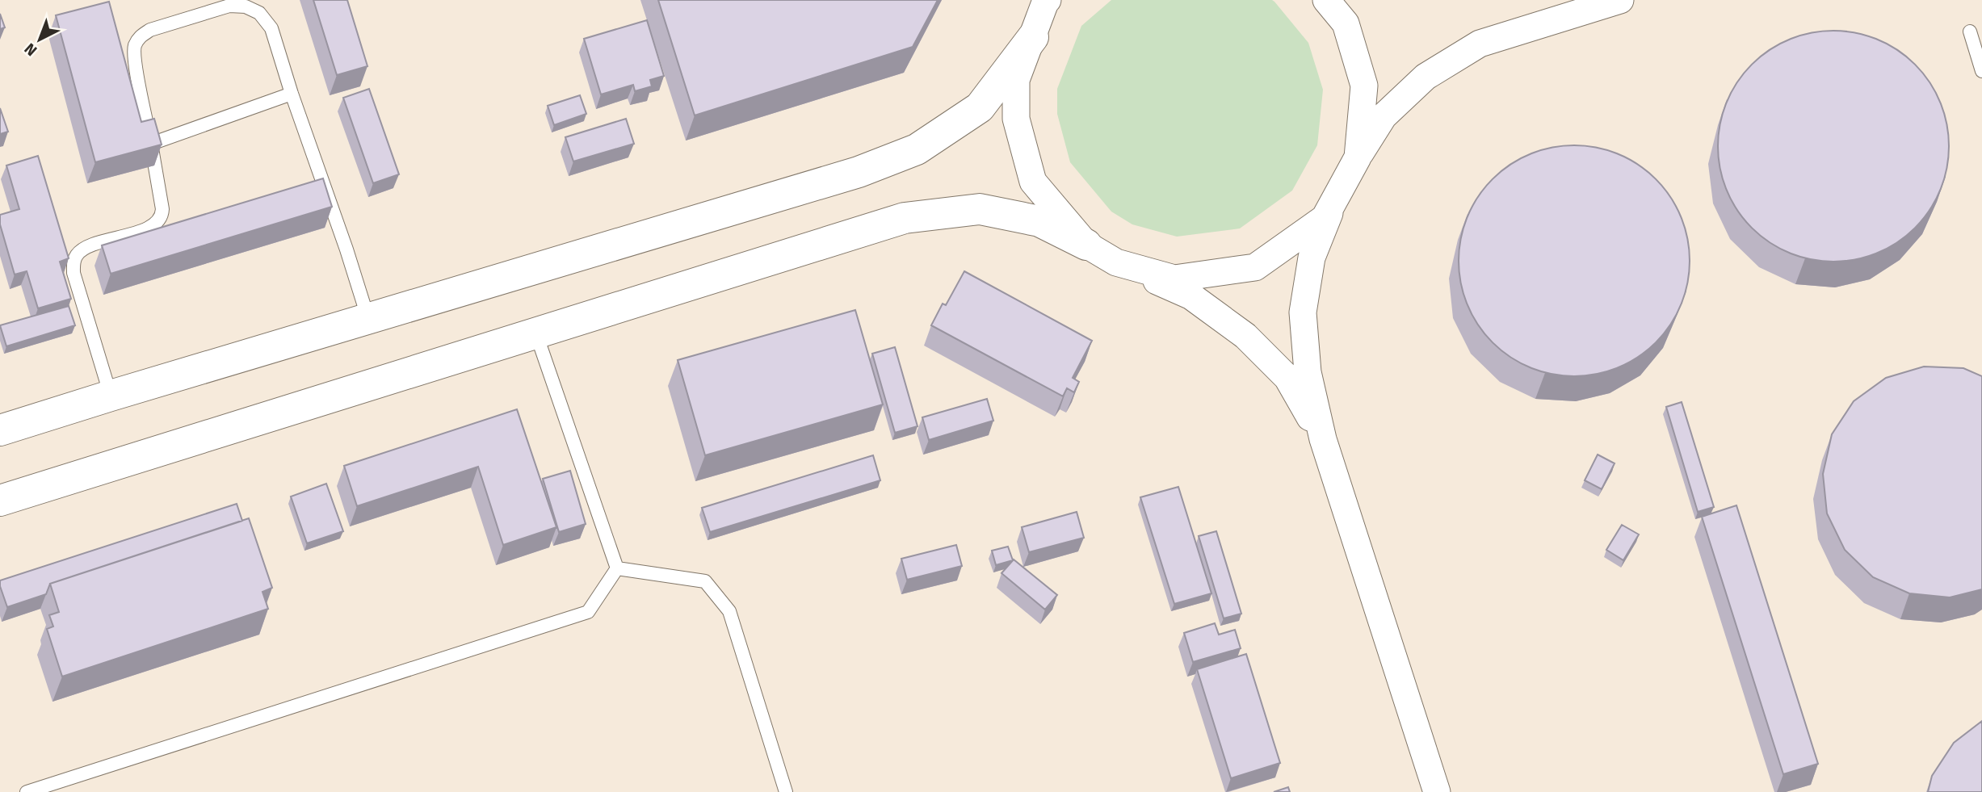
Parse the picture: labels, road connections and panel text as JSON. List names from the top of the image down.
{
  "north": "bottom left"
}
